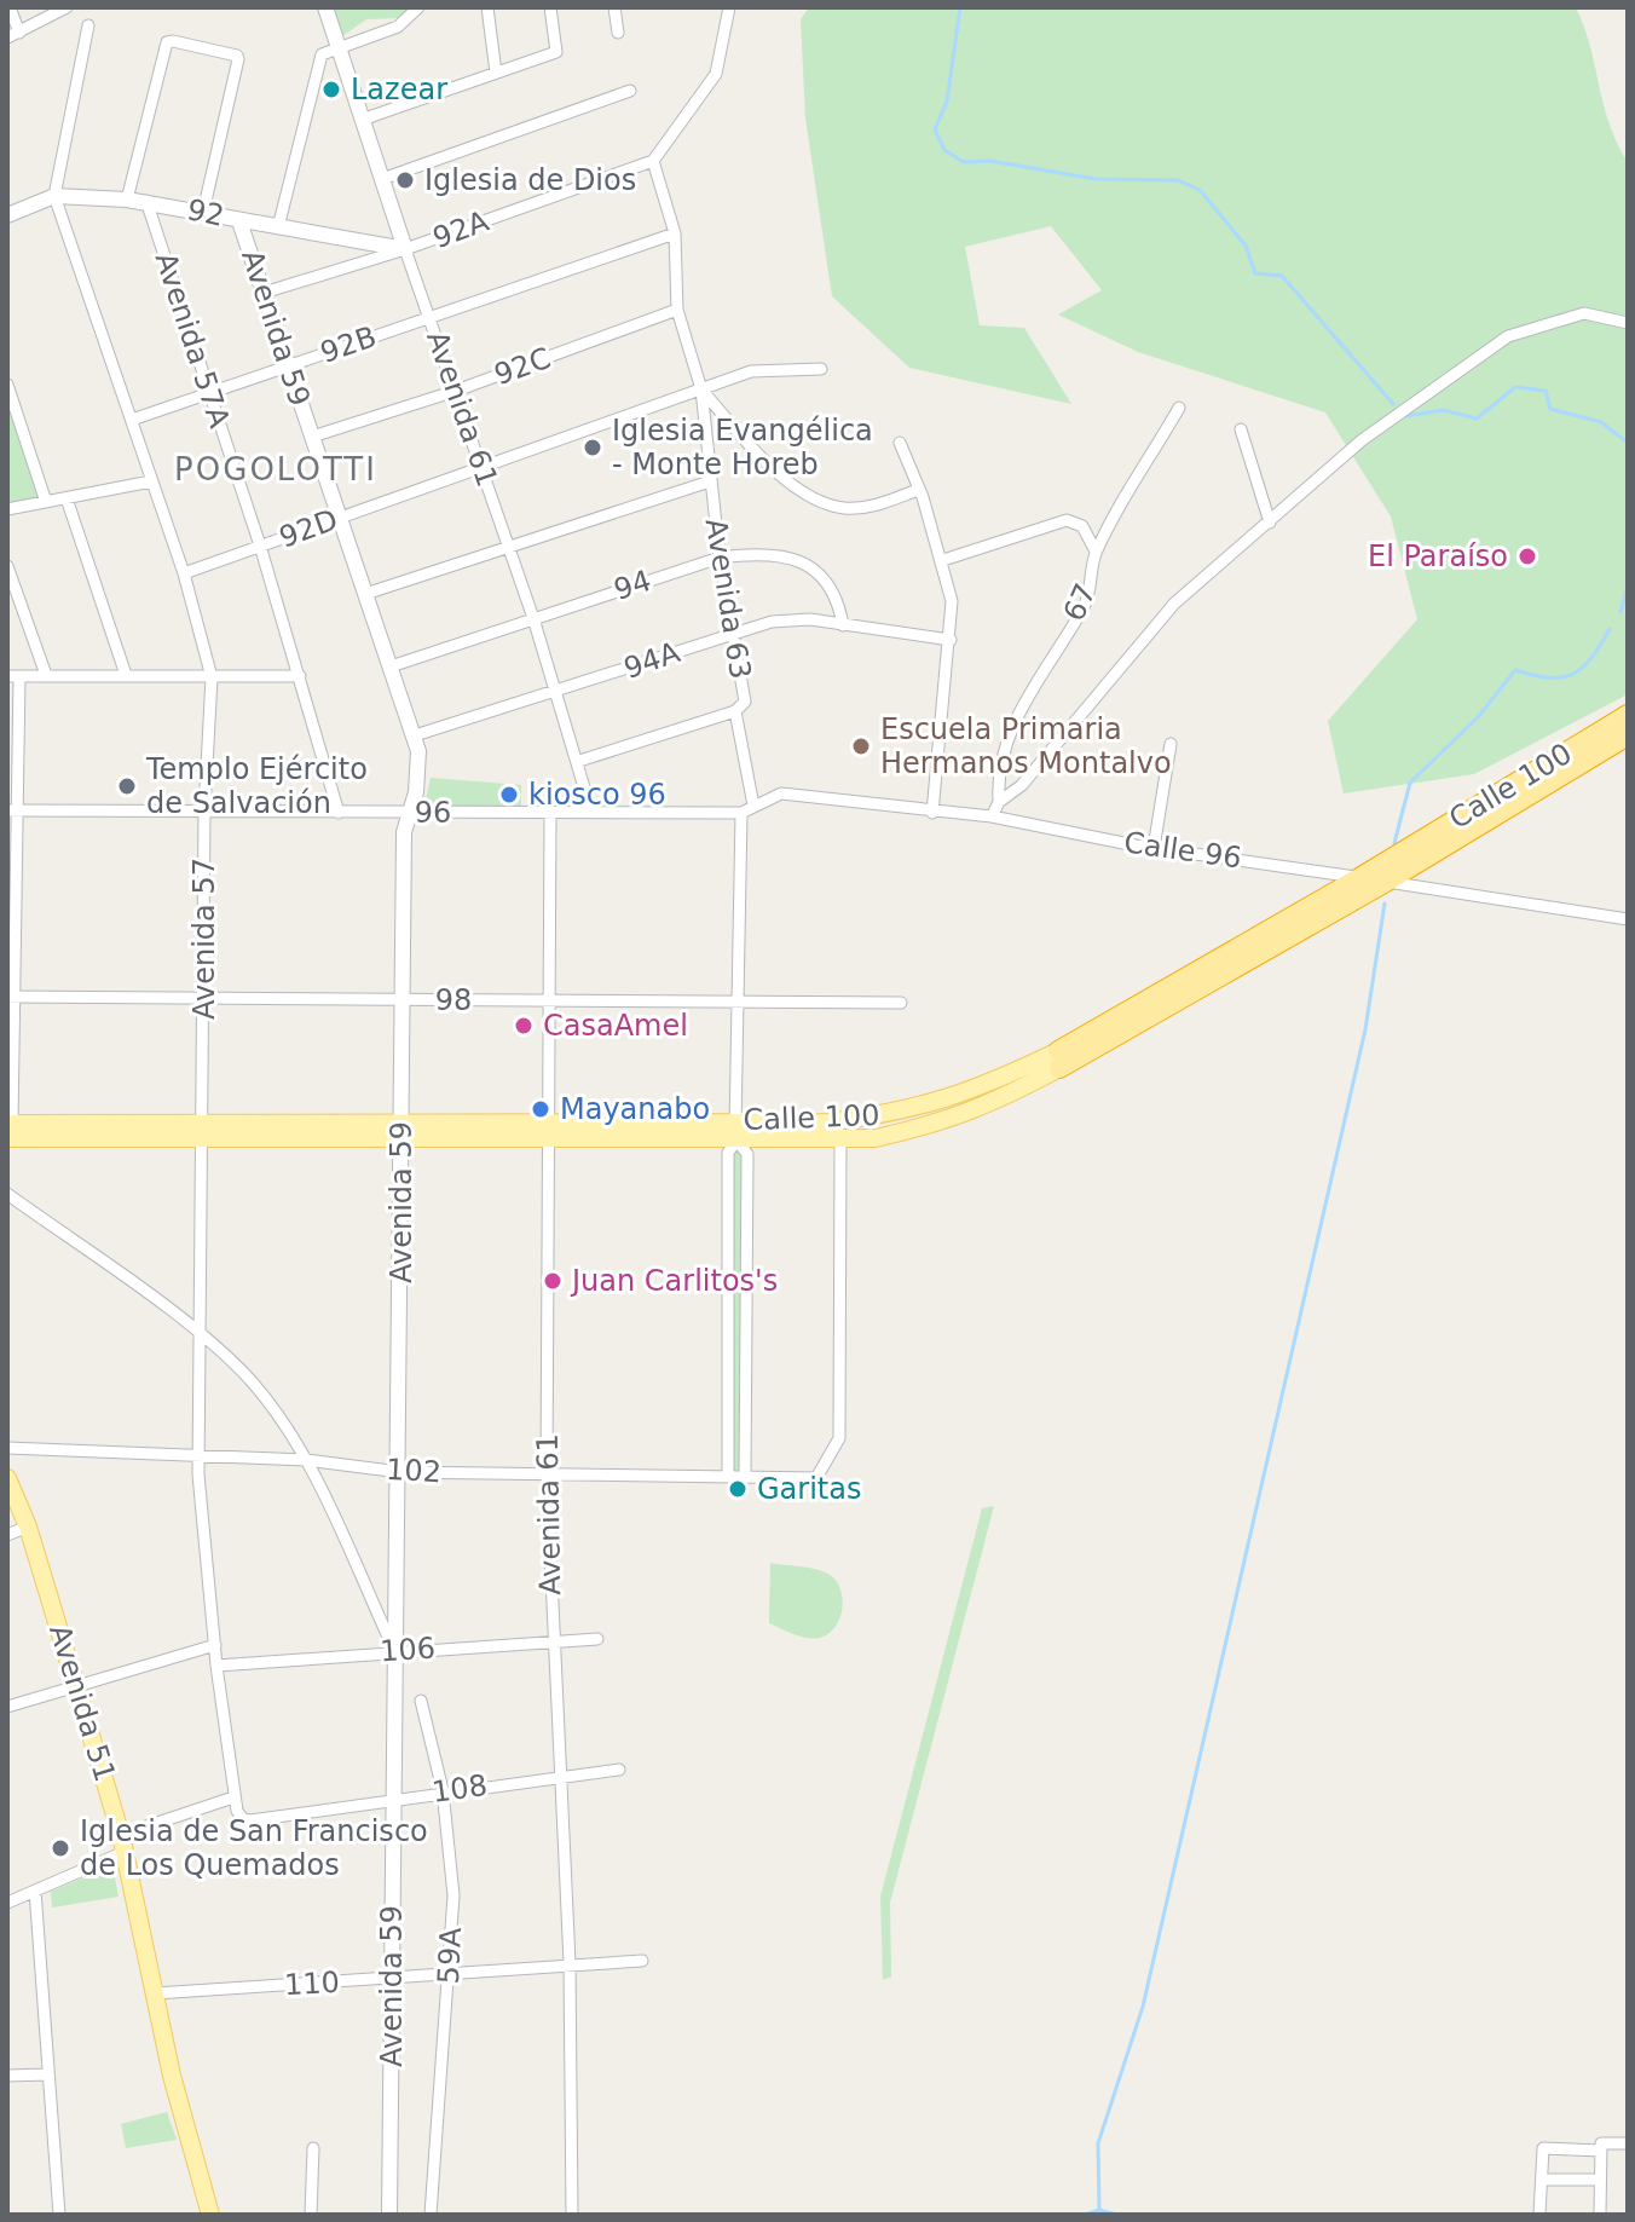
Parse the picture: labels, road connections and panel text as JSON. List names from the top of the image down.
{
  "streets": {
    "highway": ["Calle 100"],
    "main road": ["Avenida 51"],
    "street": [
      "92",
      "92A",
      "Avenida 59",
      "Avenida 57A",
      "92B",
      "92C",
      "Avenida 61",
      "92D",
      "94",
      "Avenida 63",
      "67",
      "94A",
      "96",
      "Calle 96",
      "Avenida 57",
      "98",
      "102",
      "106",
      "108",
      "59A",
      "110"
    ]
  },
  "crossings": [
    ["92", "92A"],
    ["92", "Avenida 59"],
    ["92", "Avenida 57A"],
    ["92", "Avenida 61"],
    ["92", "Avenida 57"],
    ["92A", "Avenida 59"],
    ["92A", "Avenida 61"],
    ["92A", "Avenida 63"],
    ["Avenida 59", "92B"],
    ["Avenida 59", "92C"],
    ["Avenida 59", "92D"],
    ["Avenida 59", "94"],
    ["Avenida 59", "94A"],
    ["Avenida 59", "Calle 100"],
    ["Avenida 59", "96"],
    ["Avenida 59", "98"],
    ["Avenida 59", "102"],
    ["Avenida 59", "106"],
    ["Avenida 59", "108"],
    ["Avenida 59", "110"],
    ["Avenida 57A", "92B"],
    ["Avenida 57A", "92D"],
    ["Avenida 57A", "96"],
    ["92B", "Avenida 61"],
    ["92B", "Avenida 63"],
    ["92B", "Avenida 57"],
    ["92C", "Avenida 61"],
    ["92C", "Avenida 63"],
    ["Avenida 61", "92D"],
    ["Avenida 61", "94"],
    ["Avenida 61", "94A"],
    ["Avenida 61", "Calle 100"],
    ["Avenida 61", "96"],
    ["Avenida 61", "98"],
    ["Avenida 61", "102"],
    ["Avenida 61", "106"],
    ["Avenida 61", "108"],
    ["Avenida 61", "110"],
    ["92D", "Avenida 63"],
    ["92D", "Avenida 57"],
    ["94", "Avenida 63"],
    ["94", "94A"],
    ["Avenida 63", "94A"],
    ["Avenida 63", "Calle 96"],
    ["Calle 100", "Calle 96"],
    ["Calle 100", "Avenida 57"],
    ["Calle 100", "102"],
    ["96", "Calle 96"],
    ["96", "Avenida 57"],
    ["Avenida 57", "98"],
    ["Avenida 57", "102"],
    ["Avenida 57", "106"],
    ["Avenida 57", "108"],
    ["Avenida 51", "110"],
    ["108", "59A"],
    ["59A", "110"]
  ],
  "districts": ["POGOLOTTI"],
  "places": [
    "Lazear",
    "Iglesia de Dios",
    "Iglesia Evangélica - Monte Horeb",
    "El Paraíso",
    "Escuela Primaria Hermanos Montalvo",
    "Templo Ejército de Salvación",
    "kiosco 96",
    "CasaAmel",
    "Mayanabo",
    "Juan Carlitos's",
    "Garitas",
    "Iglesia de San Francisco de Los Quemados"
  ]
}
